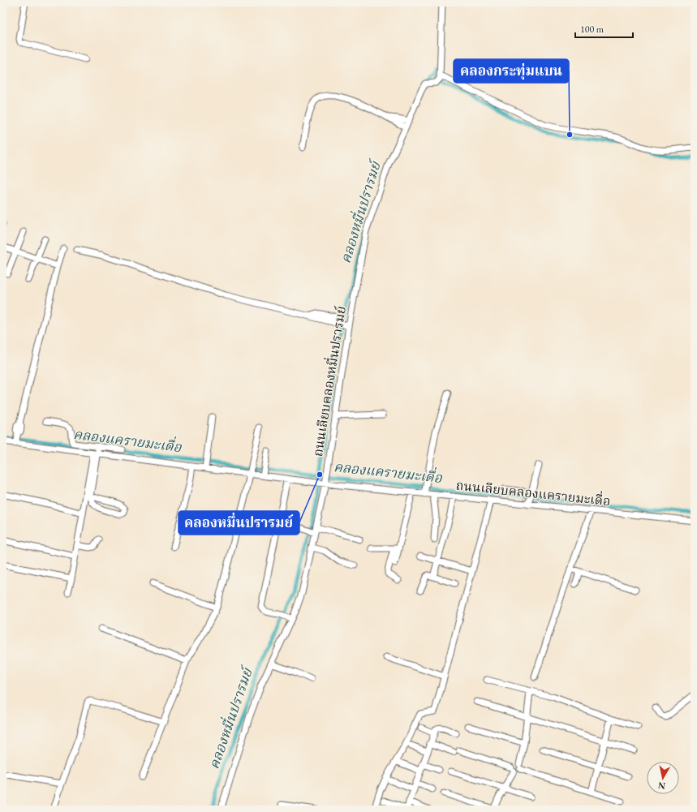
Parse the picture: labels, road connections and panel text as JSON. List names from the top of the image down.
{
  "streets": {
    "street": ["ถนนเลียบคลองหมื่นปรารมย์", "ถนนเลียบคลองแครายมะเดื่อ"]
  },
  "crossings": [
    ["ถนนเลียบคลองหมื่นปรารมย์", "ถนนเลียบคลองแครายมะเดื่อ"]
  ],
  "water": ["คลองหมื่นปรารมย์", "คลองแครายมะเดื่อ"],
  "places": ["คลองกระทุ่มแบน", "คลองหมื่นปรารมย์"],
  "scale_bar": "100 m",
  "north": "bottom"
}
